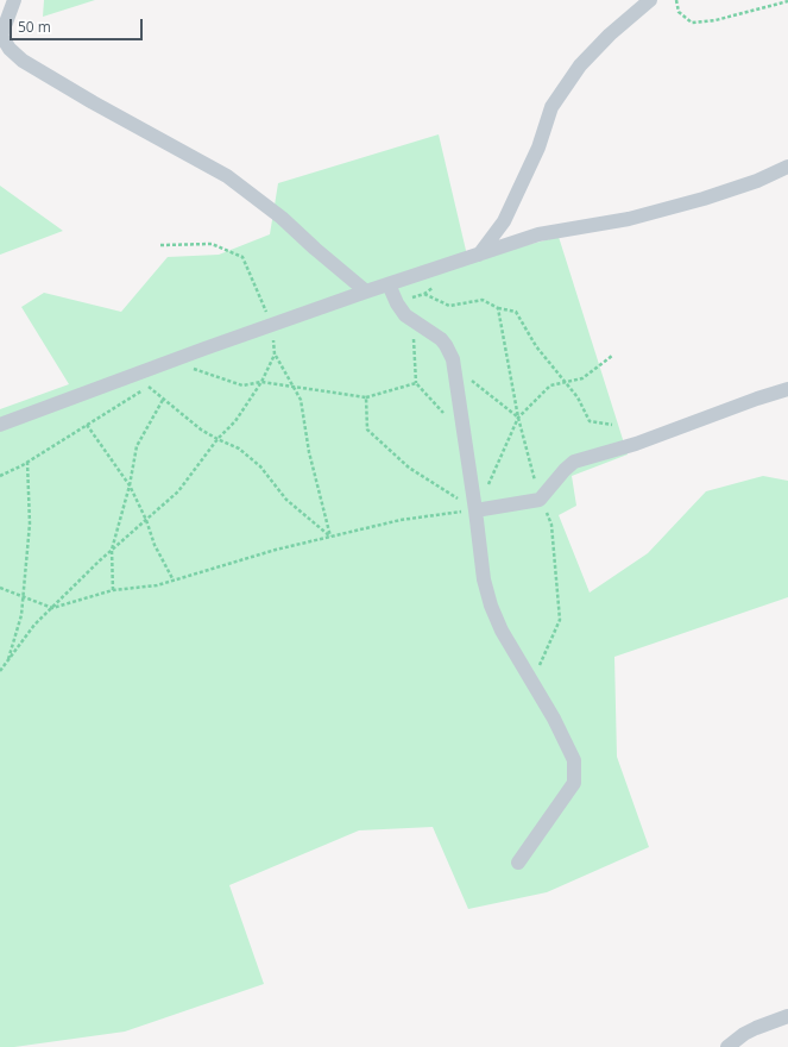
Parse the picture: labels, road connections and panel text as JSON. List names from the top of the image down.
{
  "scale_bar": "50 m"
}
